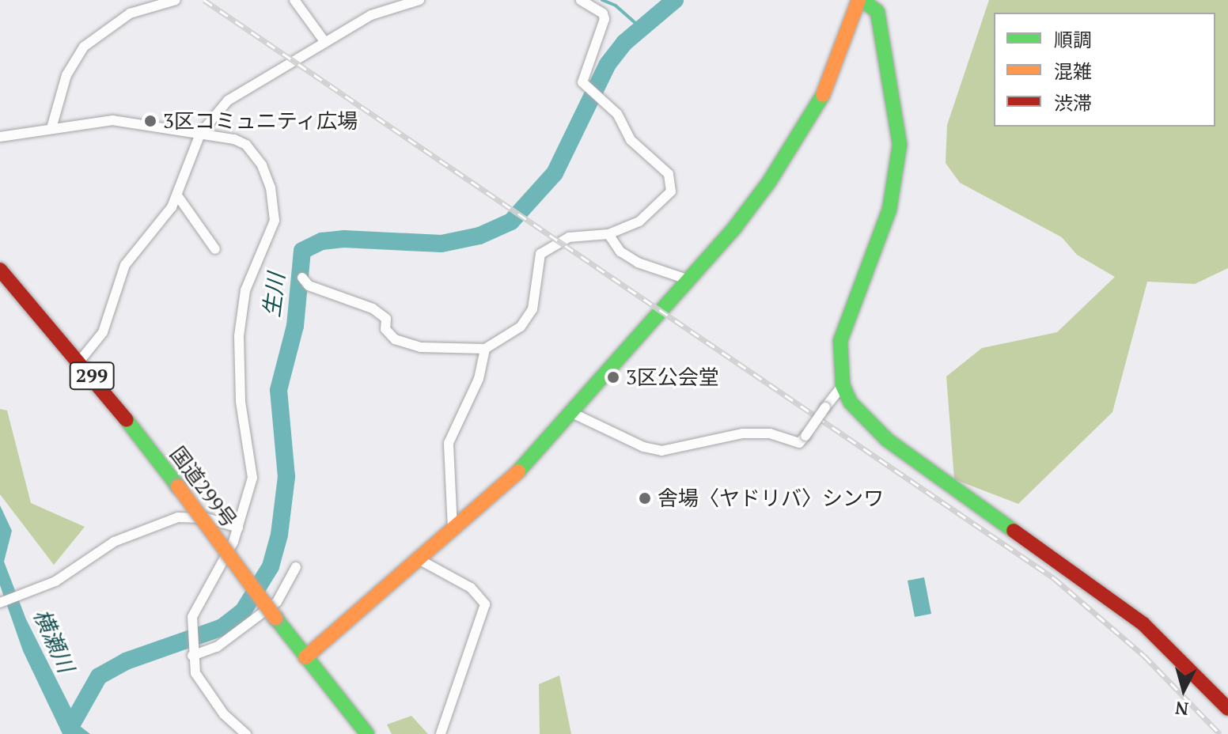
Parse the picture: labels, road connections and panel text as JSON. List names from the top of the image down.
{
  "streets": {
    "main road": ["299", "国道299号"]
  },
  "water": ["生川", "横瀬川"],
  "places": ["3区コミュニティ広場", "3区公会堂", "舎場〈ヤドリバ〉シンワ"],
  "legend": ["順調", "混雑", "渋滞"],
  "north": "bottom"
}
